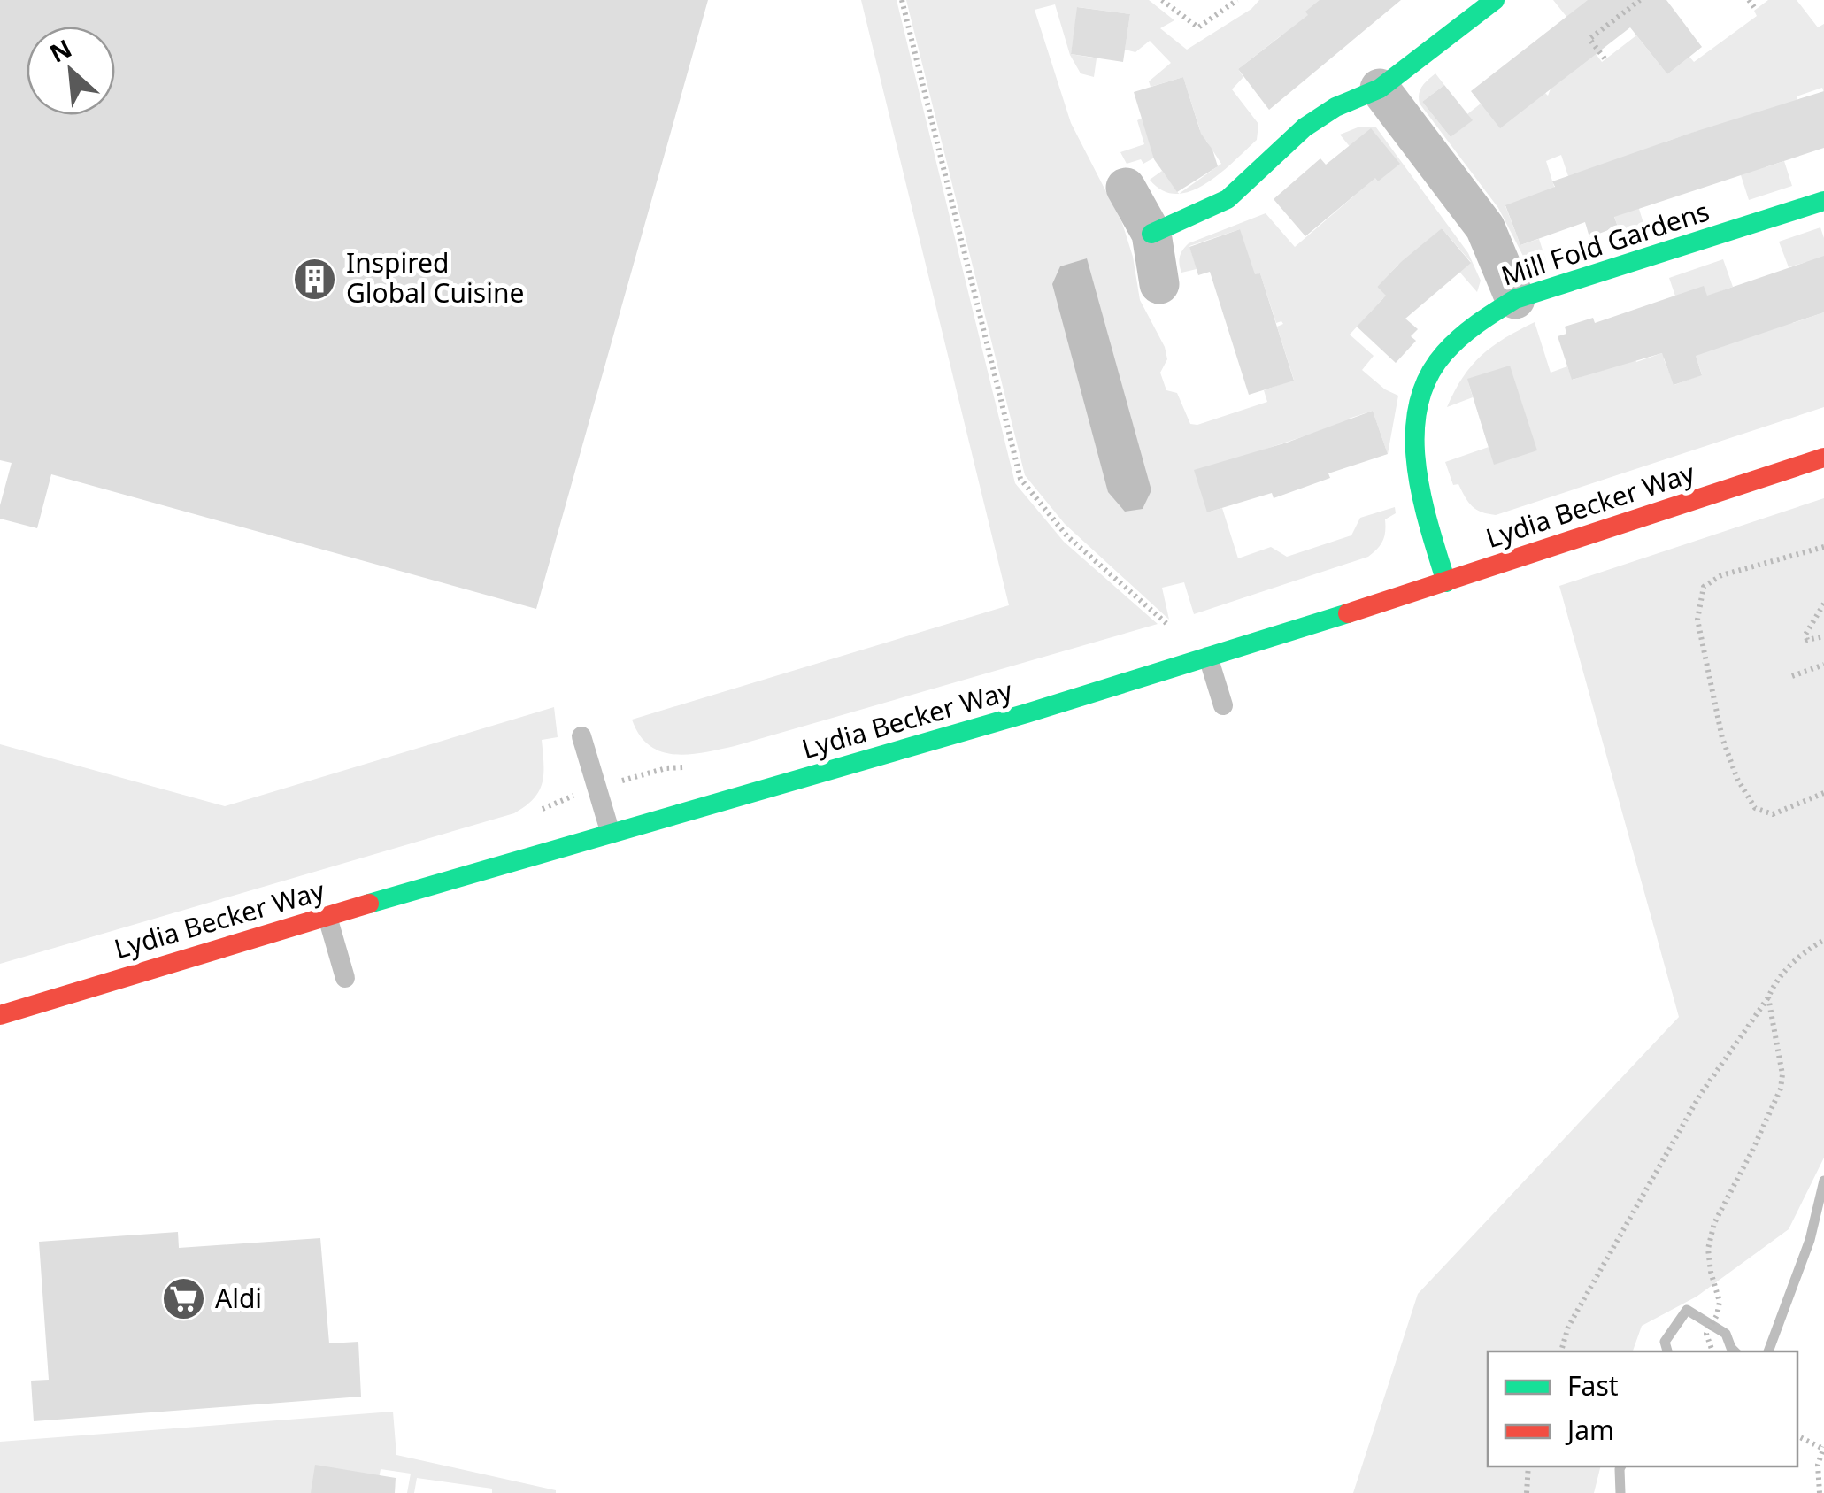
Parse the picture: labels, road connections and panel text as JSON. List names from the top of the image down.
{
  "streets": {
    "street": ["Mill Fold Gardens", "Lydia Becker Way"]
  },
  "crossings": [
    ["Mill Fold Gardens", "Lydia Becker Way"]
  ],
  "places": {
    "building": ["Inspired Global Cuisine"],
    "supermarket": ["Aldi"]
  },
  "legend": ["Fast", "Jam"],
  "north": "top left"
}
